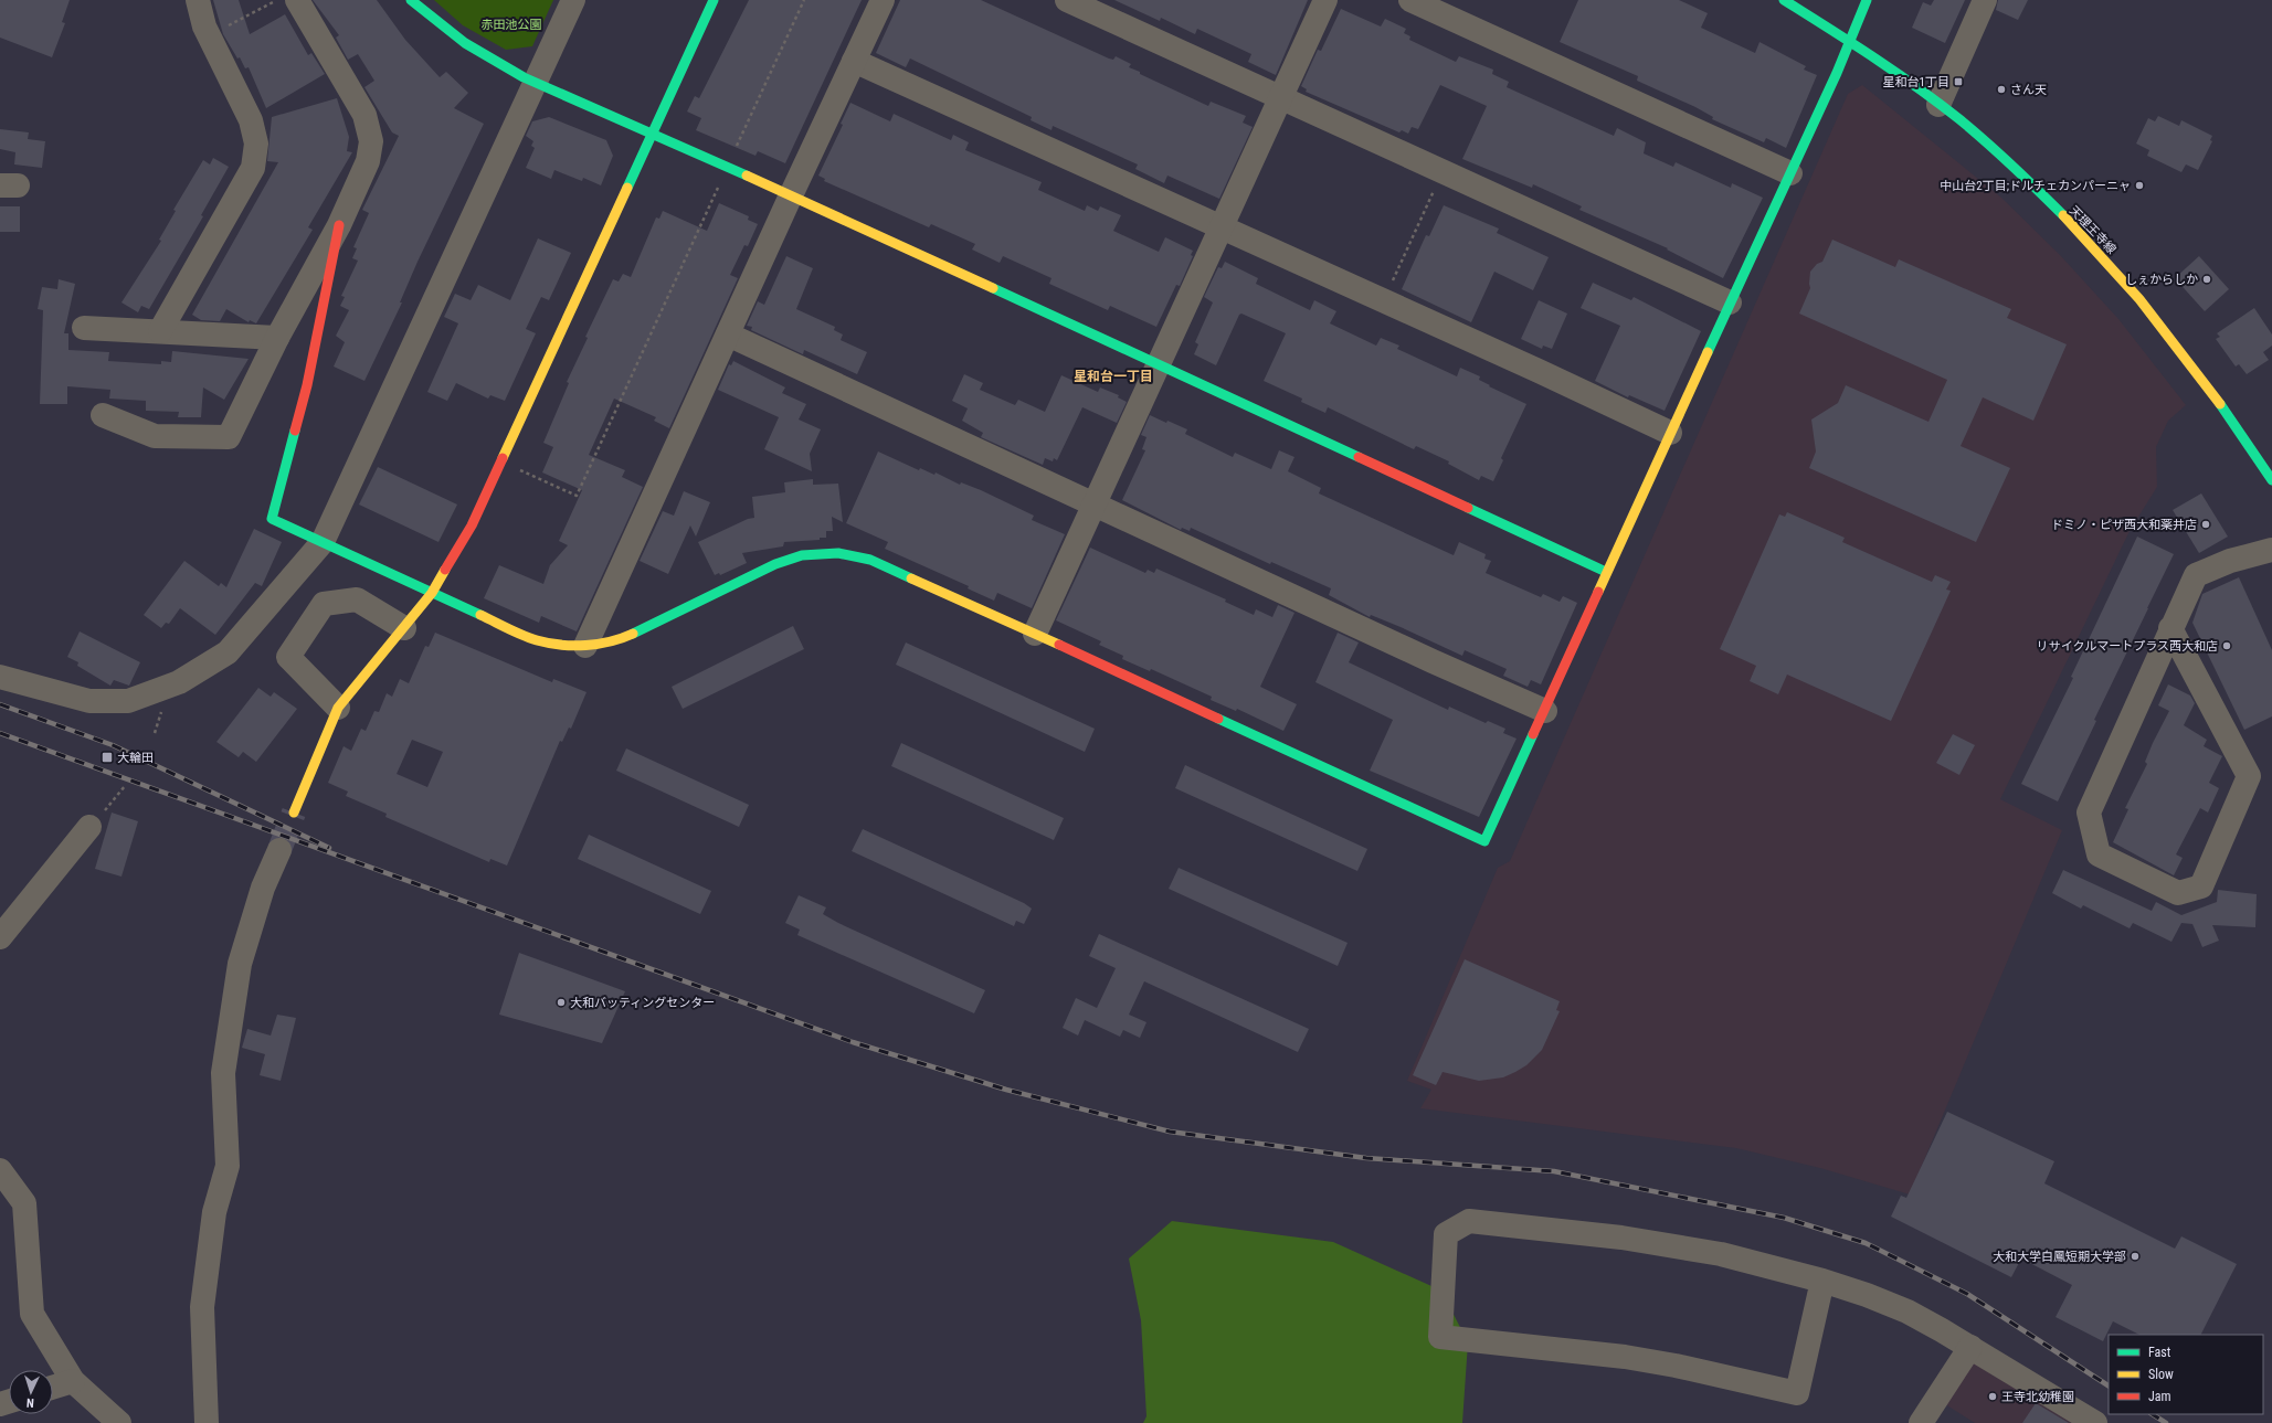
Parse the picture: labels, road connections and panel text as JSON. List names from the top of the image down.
{
  "streets": {
    "street": ["天理王寺線"]
  },
  "districts": ["星和台一丁目"],
  "parks": ["赤田池公園"],
  "places": {
    "transit": ["星和台1丁目", "大輪田"],
    "other": [
      "さん天",
      "中山台2丁目;ドルチェカンパーニャ",
      "しぇからしか",
      "ドミノ・ピザ西大和薬井店",
      "リサイクルマートプラス西大和店",
      "大和バッティングセンター",
      "大和大学白鳳短期大学部",
      "王寺北幼稚園"
    ]
  },
  "legend": ["Fast", "Slow", "Jam"],
  "north": "bottom"
}
